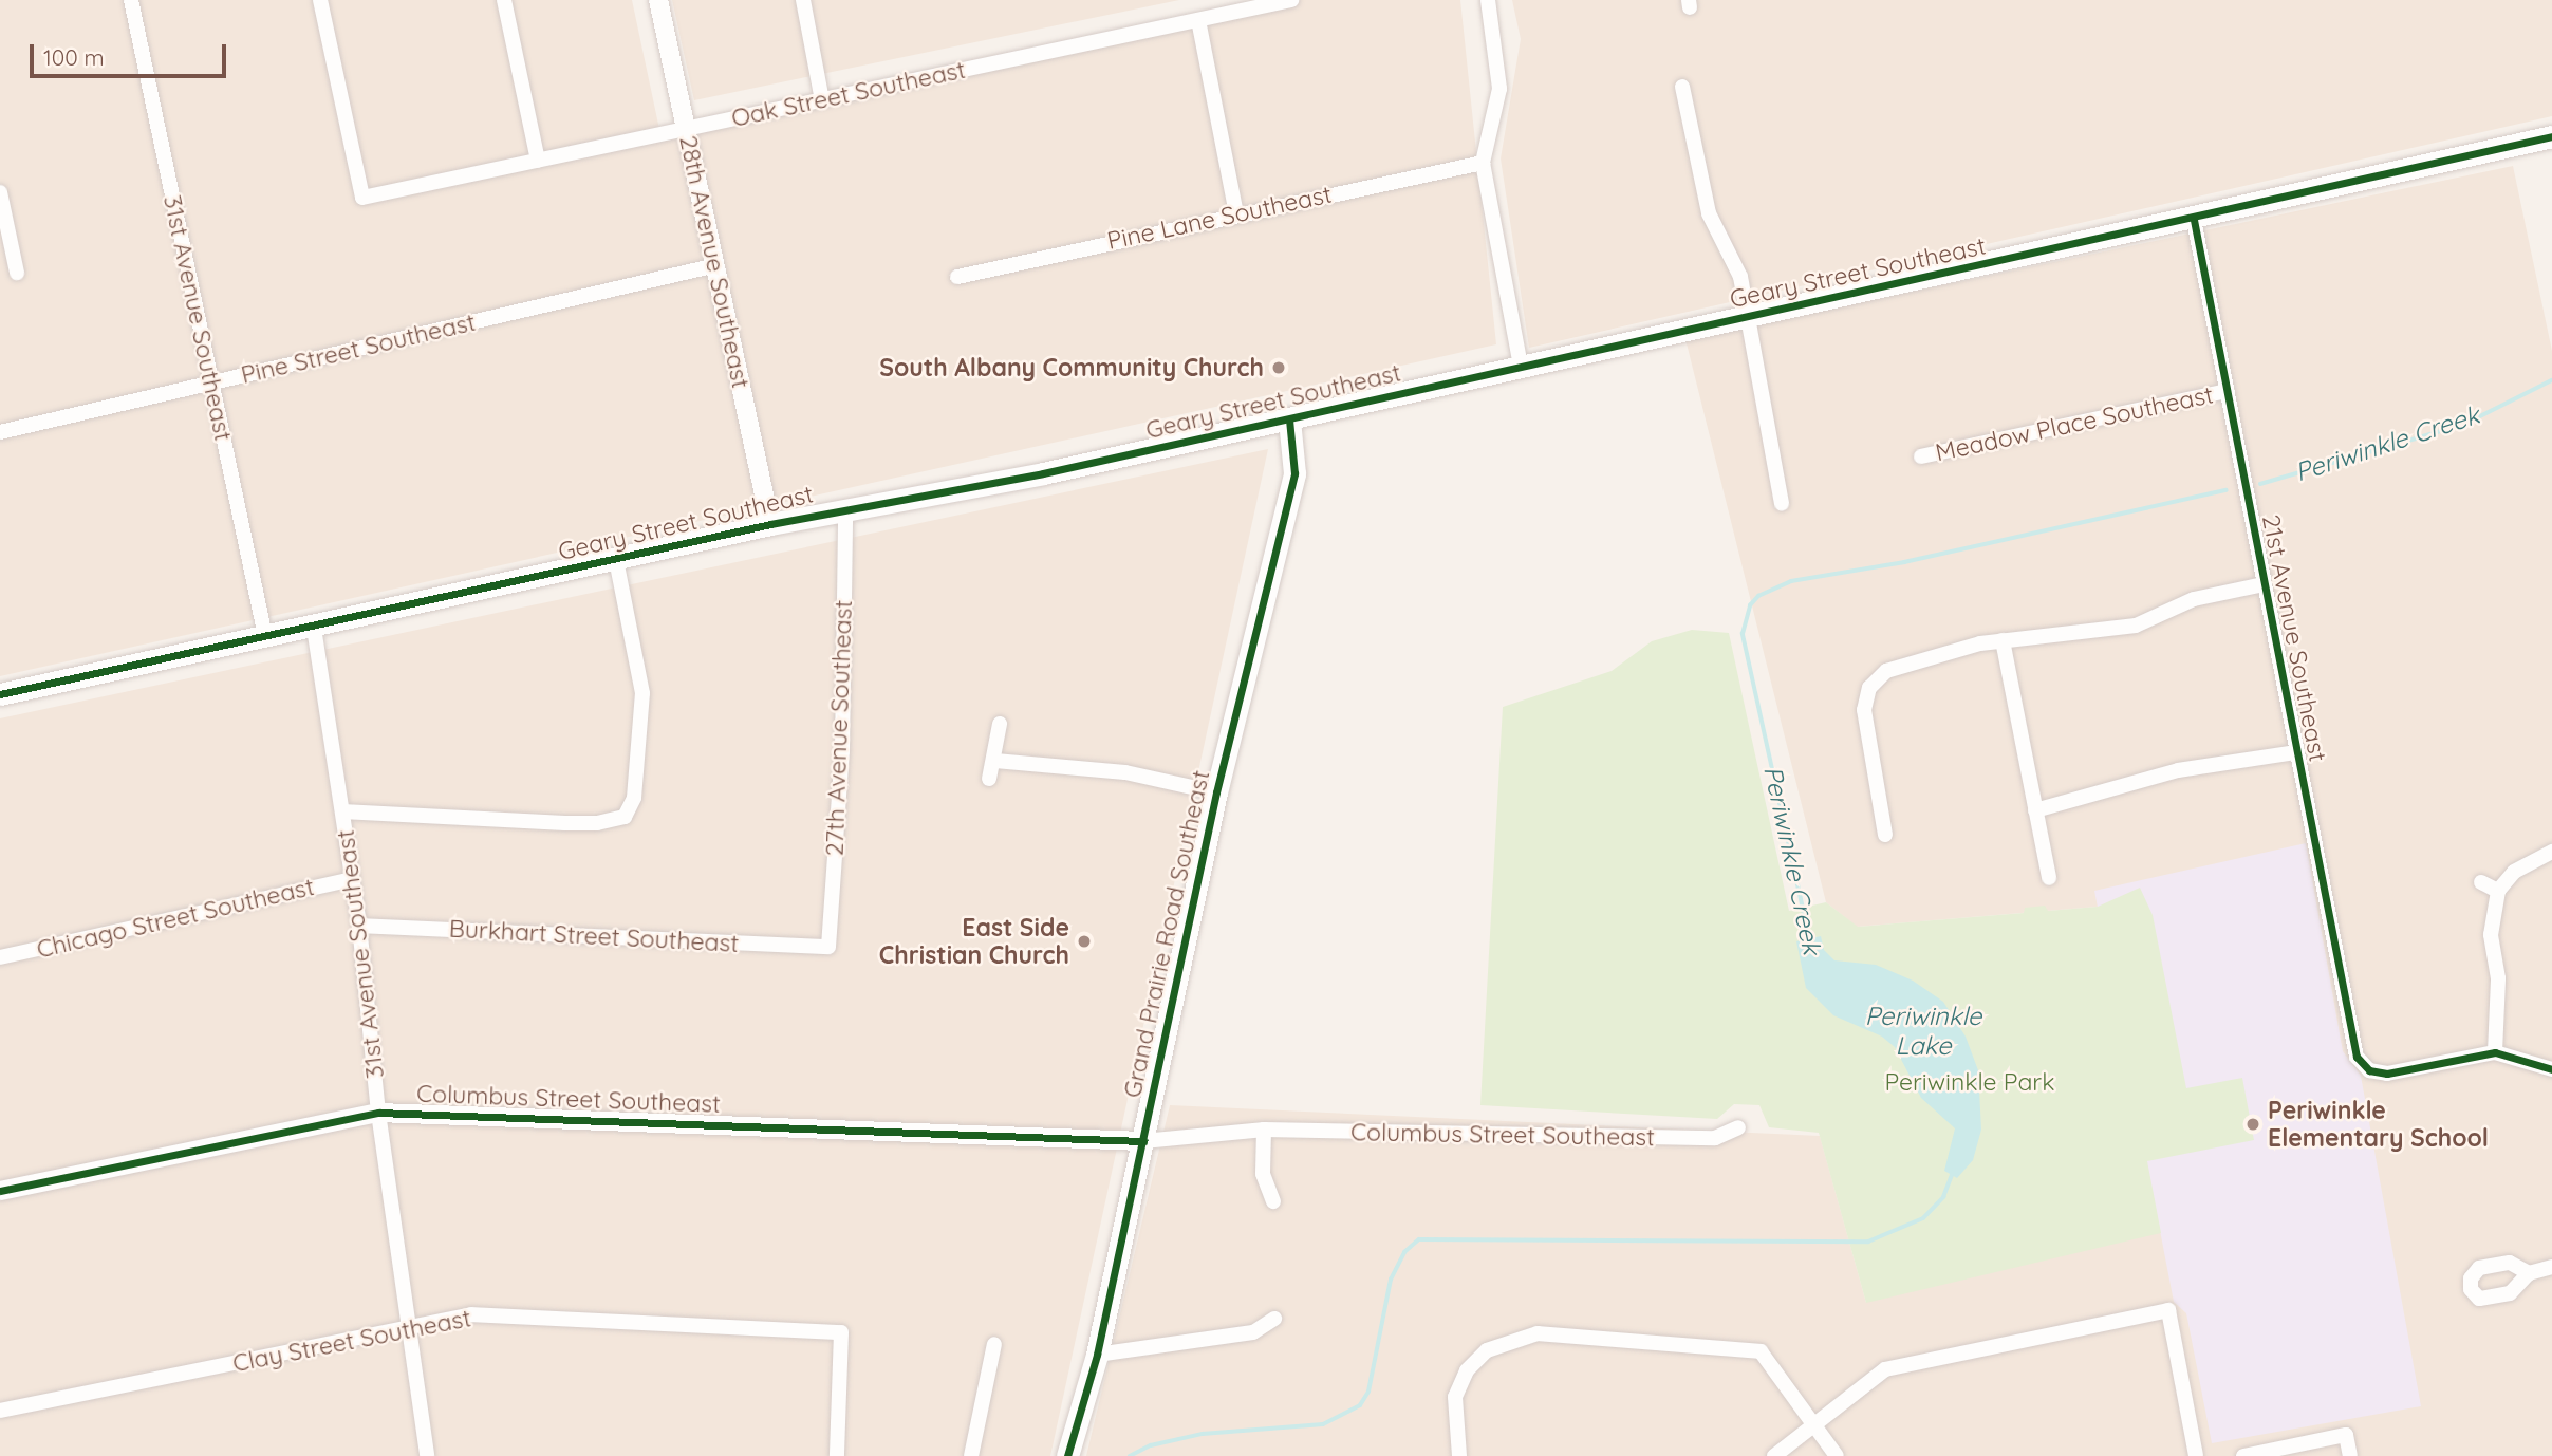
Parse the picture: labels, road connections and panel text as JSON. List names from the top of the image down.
{
  "streets": {
    "main road": ["Geary Street Southeast", "Grand Prairie Road Southeast"],
    "street": [
      "Oak Street Southeast",
      "Pine Lane Southeast",
      "28th Avenue Southeast",
      "31st Avenue Southeast",
      "Pine Street Southeast",
      "Meadow Place Southeast",
      "21st Avenue Southeast",
      "27th Avenue Southeast",
      "Chicago Street Southeast",
      "Burkhart Street Southeast",
      "Columbus Street Southeast",
      "Clay Street Southeast"
    ]
  },
  "crossings": [
    ["Oak Street Southeast", "28th Avenue Southeast"],
    ["28th Avenue Southeast", "Geary Street Southeast"],
    ["28th Avenue Southeast", "Pine Street Southeast"],
    ["Geary Street Southeast", "31st Avenue Southeast"],
    ["Geary Street Southeast", "21st Avenue Southeast"],
    ["Geary Street Southeast", "27th Avenue Southeast"],
    ["Geary Street Southeast", "Grand Prairie Road Southeast"],
    ["31st Avenue Southeast", "Pine Street Southeast"],
    ["31st Avenue Southeast", "Chicago Street Southeast"],
    ["31st Avenue Southeast", "Burkhart Street Southeast"],
    ["31st Avenue Southeast", "Columbus Street Southeast"],
    ["31st Avenue Southeast", "Clay Street Southeast"],
    ["Meadow Place Southeast", "21st Avenue Southeast"],
    ["27th Avenue Southeast", "Burkhart Street Southeast"],
    ["Grand Prairie Road Southeast", "Columbus Street Southeast"]
  ],
  "water": ["Periwinkle Creek", "Periwinkle Lake"],
  "parks": ["Periwinkle Park"],
  "places": ["South Albany Community Church", "East Side Christian Church", "Periwinkle Elementary School"],
  "scale_bar": "100 m"
}
